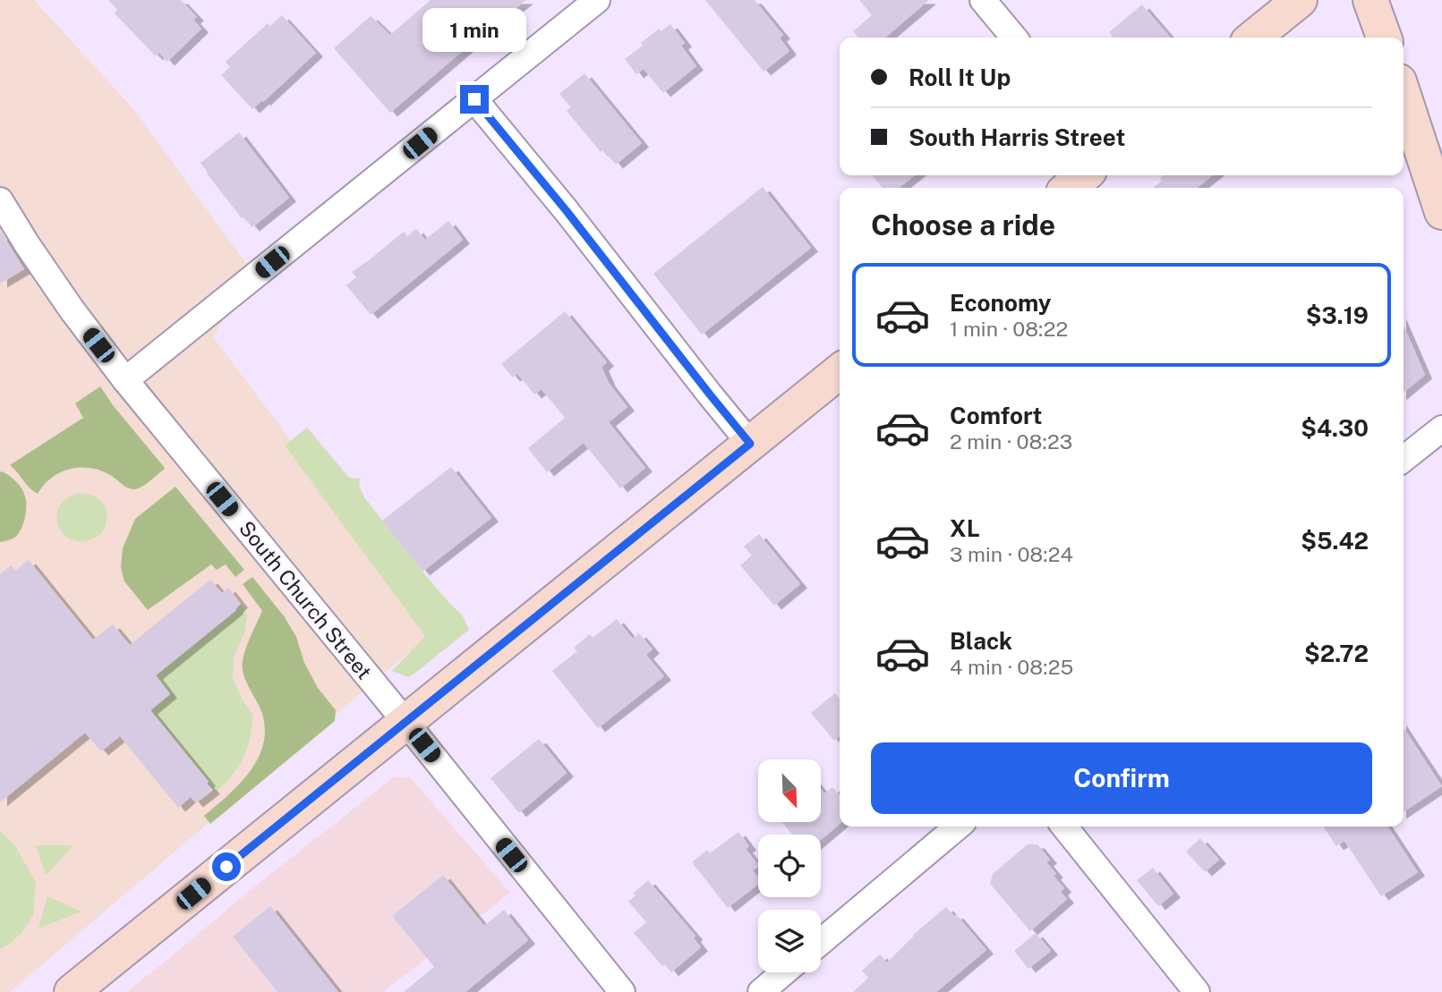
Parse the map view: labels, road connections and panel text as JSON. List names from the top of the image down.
{
  "streets": {
    "street": ["South Church Street"]
  },
  "north": "bottom right",
  "page": {
    "bubble": "1 min",
    "banner": ["Roll It Up", "South Harris Street"],
    "heading": "Choose a ride",
    "list": [
      {
        "name": "Economy",
        "note": "1 min · 08:22",
        "value": "$3.19"
      },
      {
        "name": "Comfort",
        "note": "2 min · 08:23",
        "value": "$4.30"
      },
      {
        "name": "XL",
        "note": "3 min · 08:24",
        "value": "$5.42"
      },
      {
        "name": "Black",
        "note": "4 min · 08:25",
        "value": "$2.72"
      }
    ],
    "buttons": "Confirm"
  }
}
